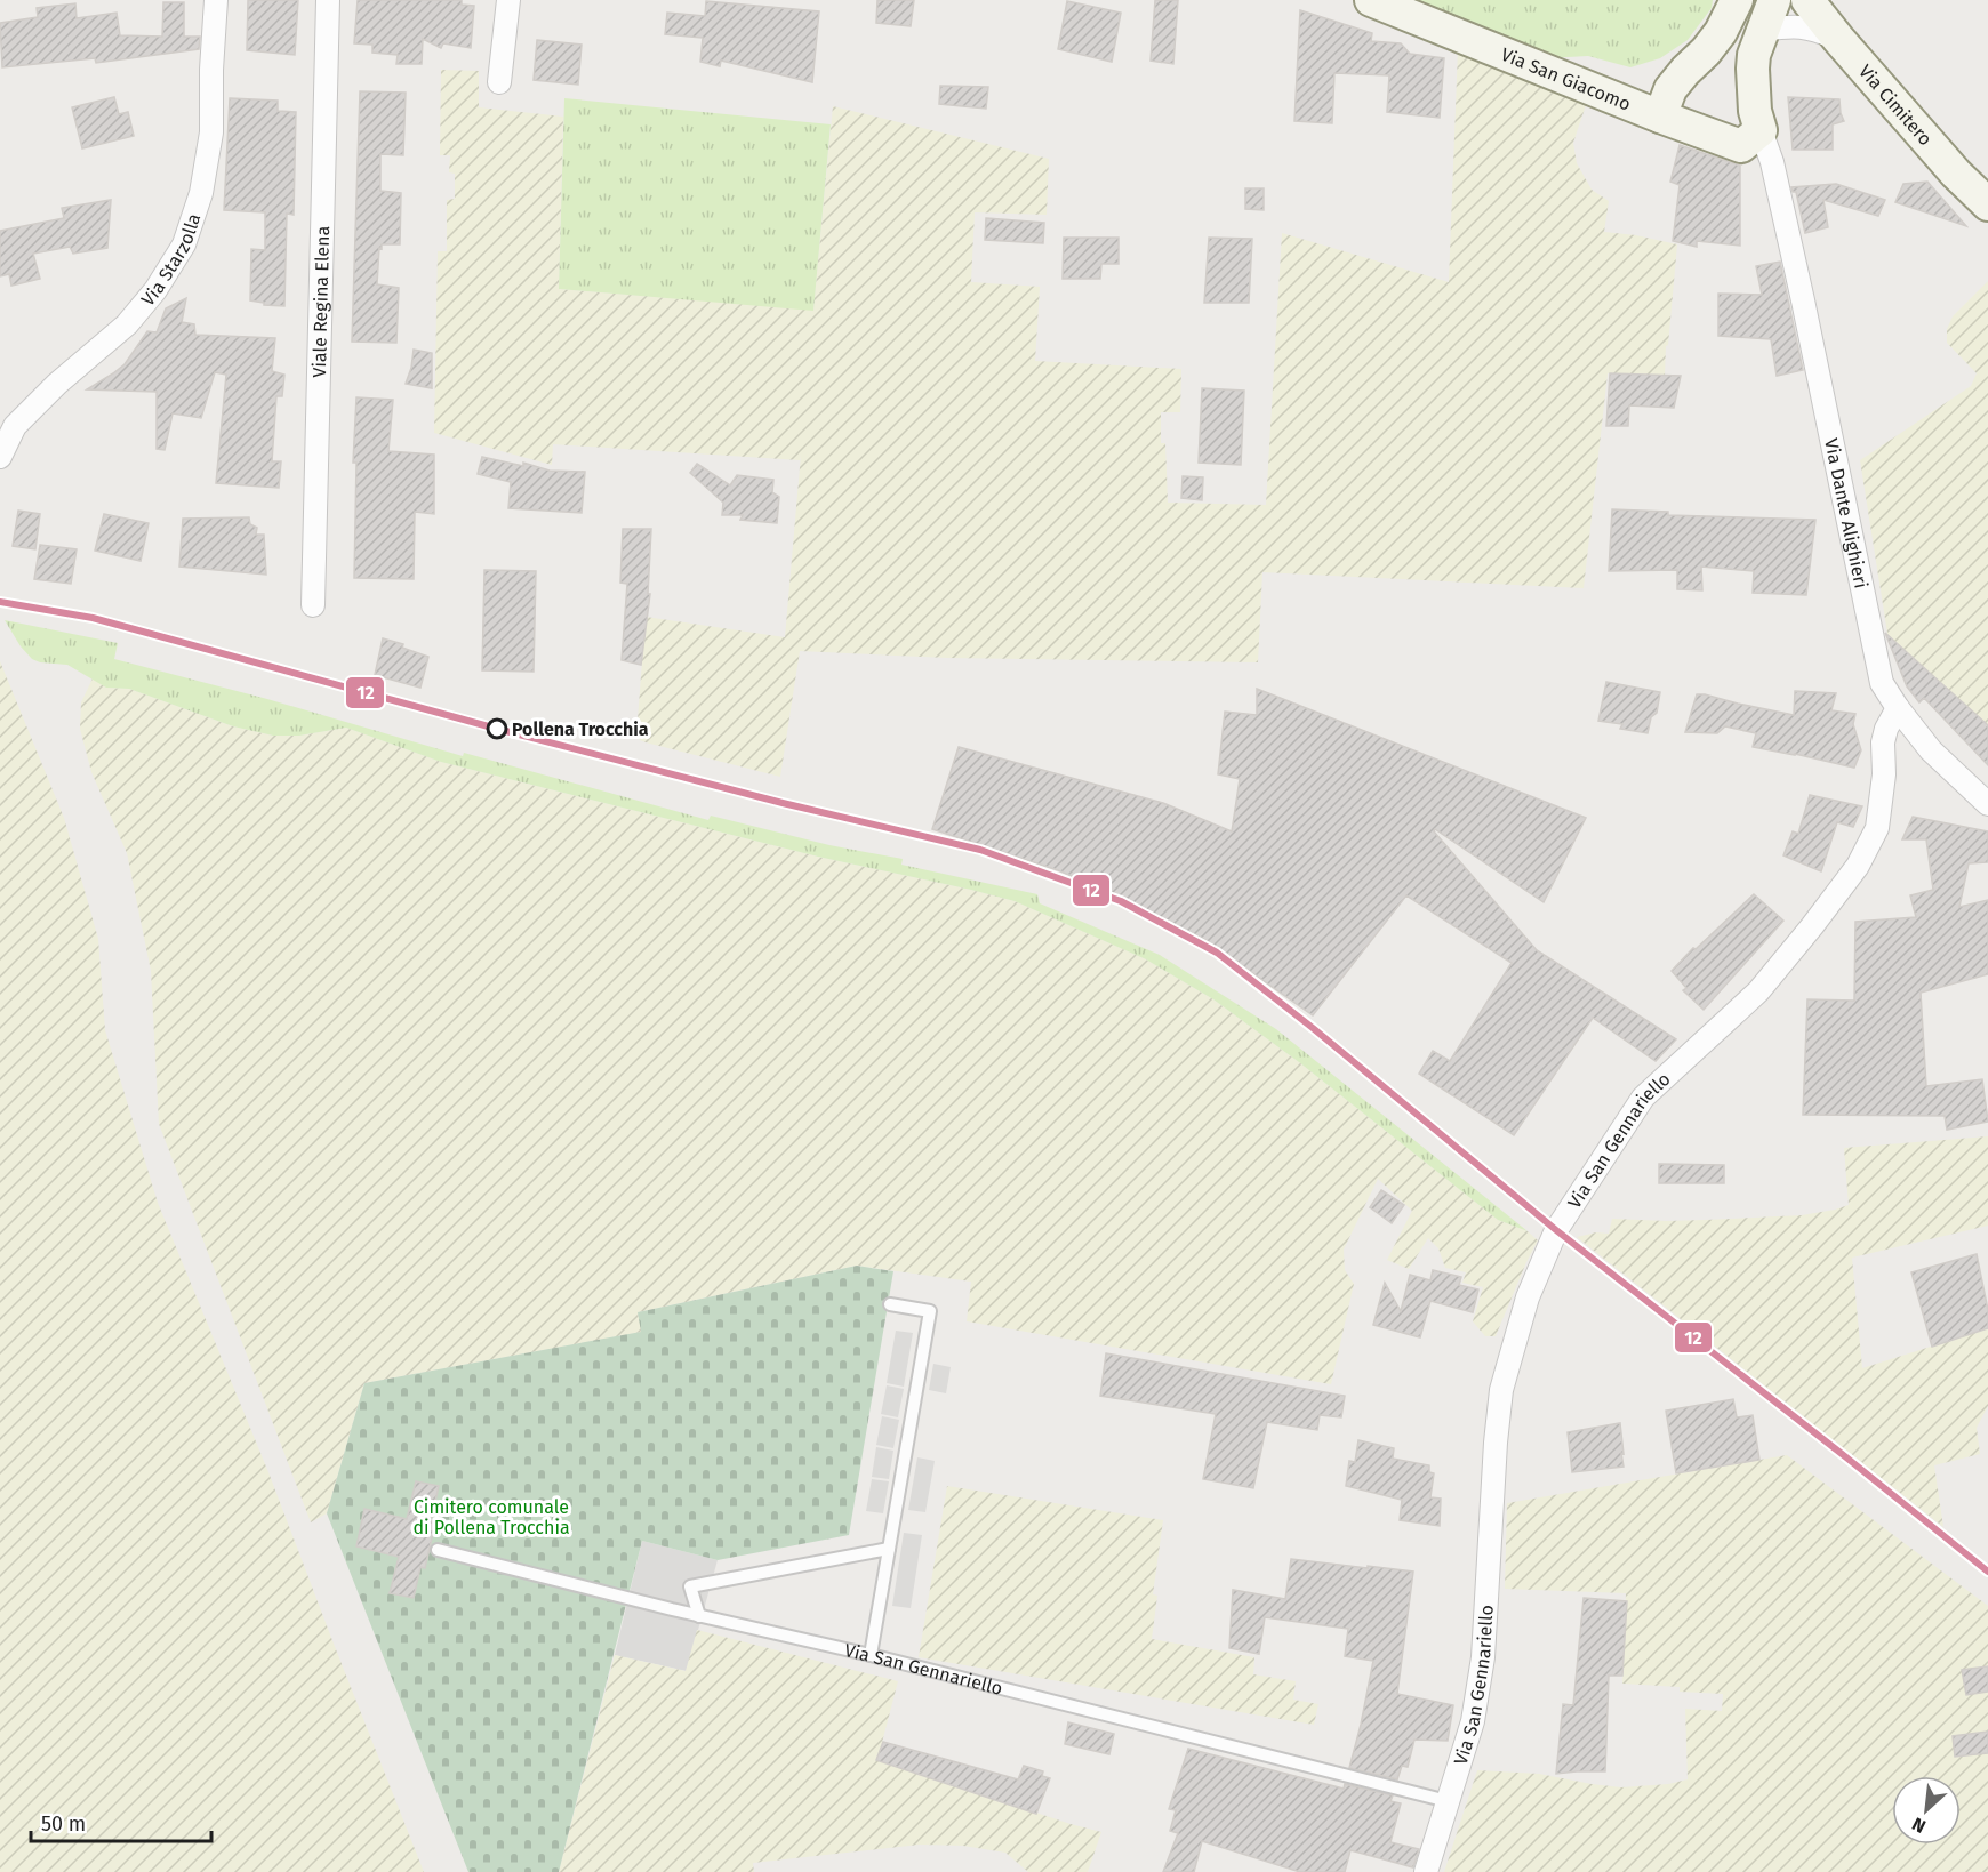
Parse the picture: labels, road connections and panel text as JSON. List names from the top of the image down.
{
  "streets": {
    "street": [
      "Via San Giacomo",
      "Via Cimitero",
      "Via Starzolla",
      "Viale Regina Elena",
      "Via Dante Alighieri",
      "Via San Gennariello"
    ]
  },
  "crossings": [
    ["Via San Giacomo", "Via Dante Alighieri"],
    ["Via Dante Alighieri", "Via San Gennariello"]
  ],
  "parks": ["Cimitero comunale di Pollena Trocchia"],
  "places": ["Pollena Trocchia"],
  "lines": ["transit line 12"],
  "scale_bar": "50 m",
  "north": "bottom left"
}
